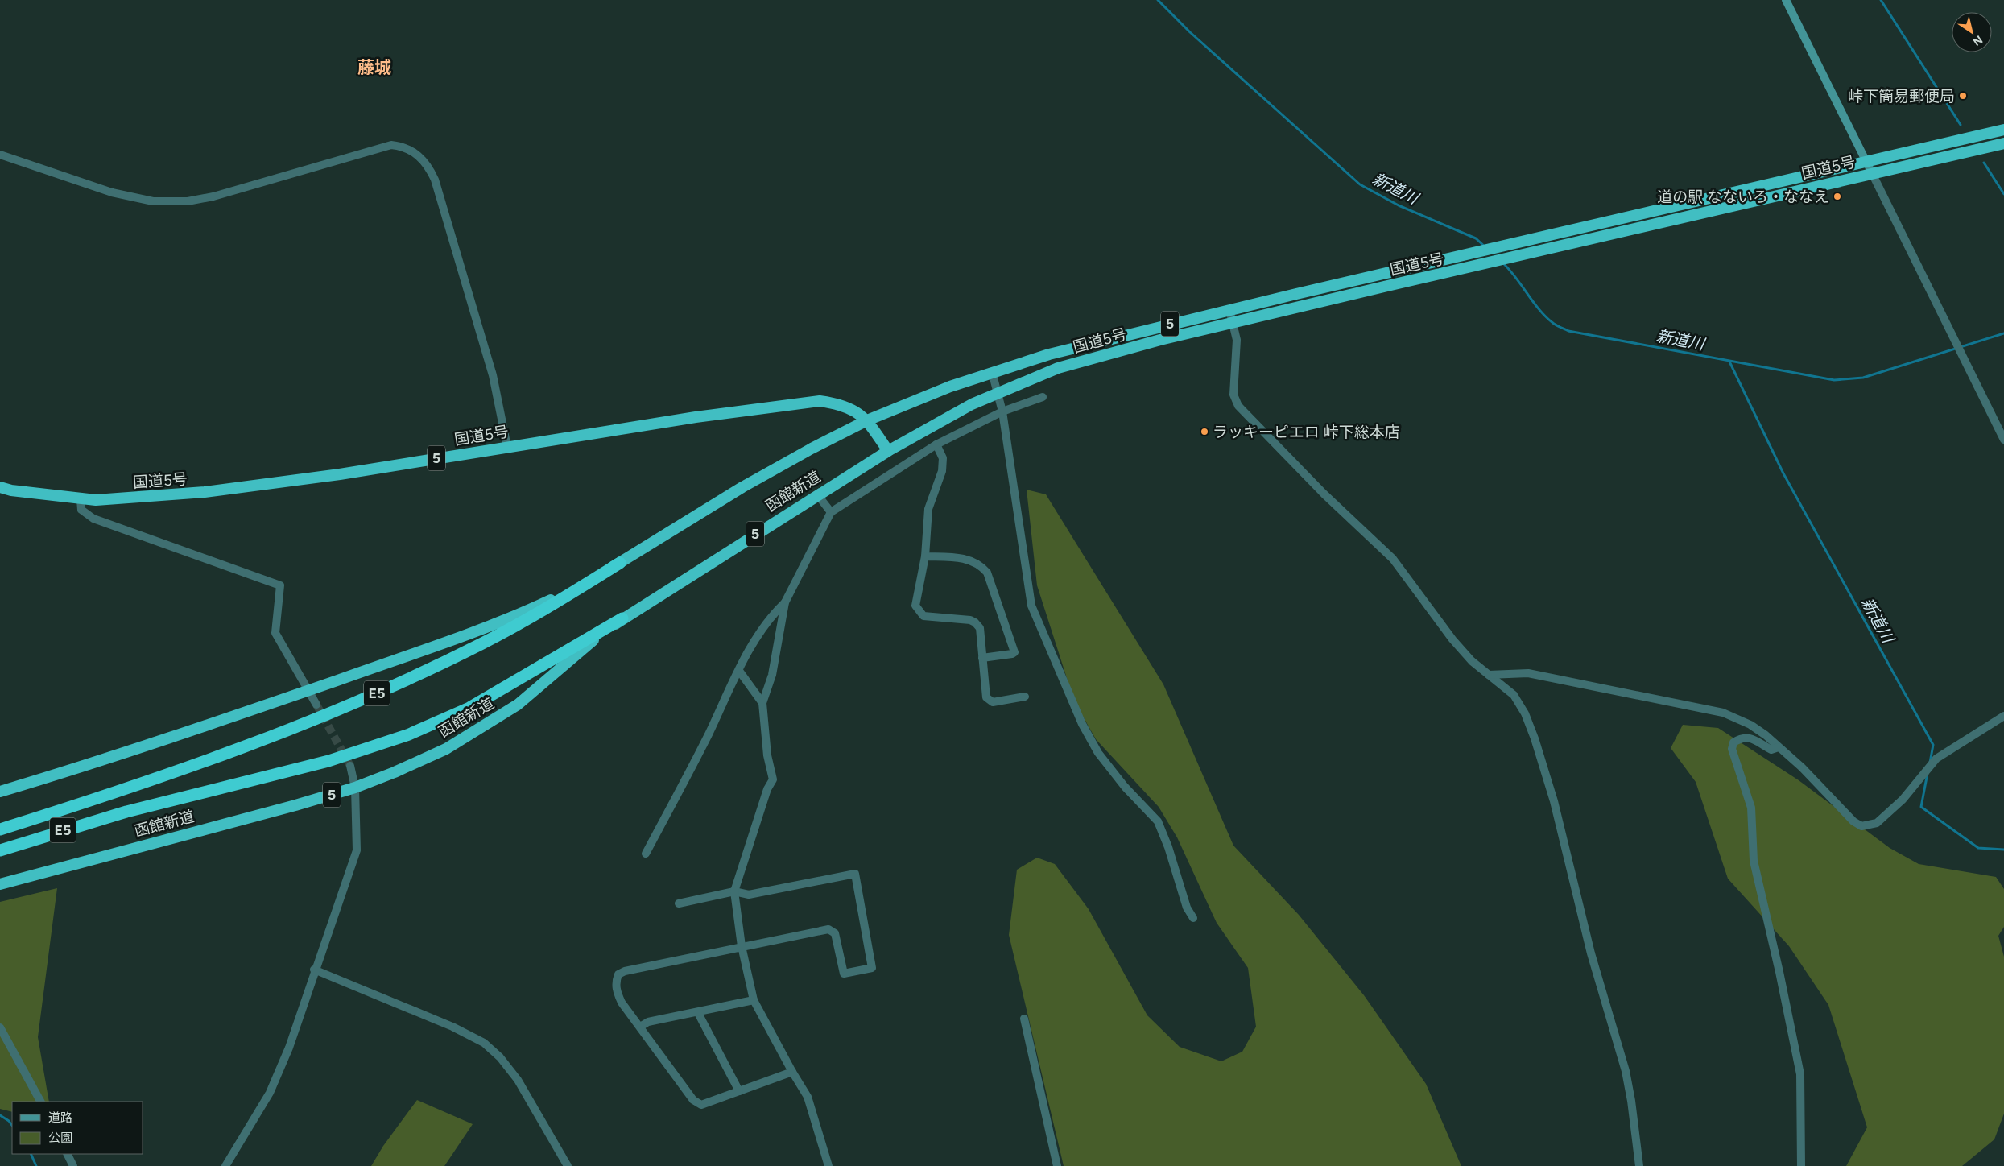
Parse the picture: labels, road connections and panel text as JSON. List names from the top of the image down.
{
  "streets": {
    "highway": [
      "国道5号",
      "5",
      "函館新道",
      "E5"
    ]
  },
  "crossings": [
    ["国道5号", "函館新道"],
    ["函館新道", "E5"]
  ],
  "districts": ["藤城"],
  "water": ["新道川"],
  "places": ["峠下簡易郵便局", "道の駅 なないろ・ななえ", "ラッキーピエロ 峠下総本店"],
  "legend": ["道路", "公園"],
  "north": "bottom right"
}
